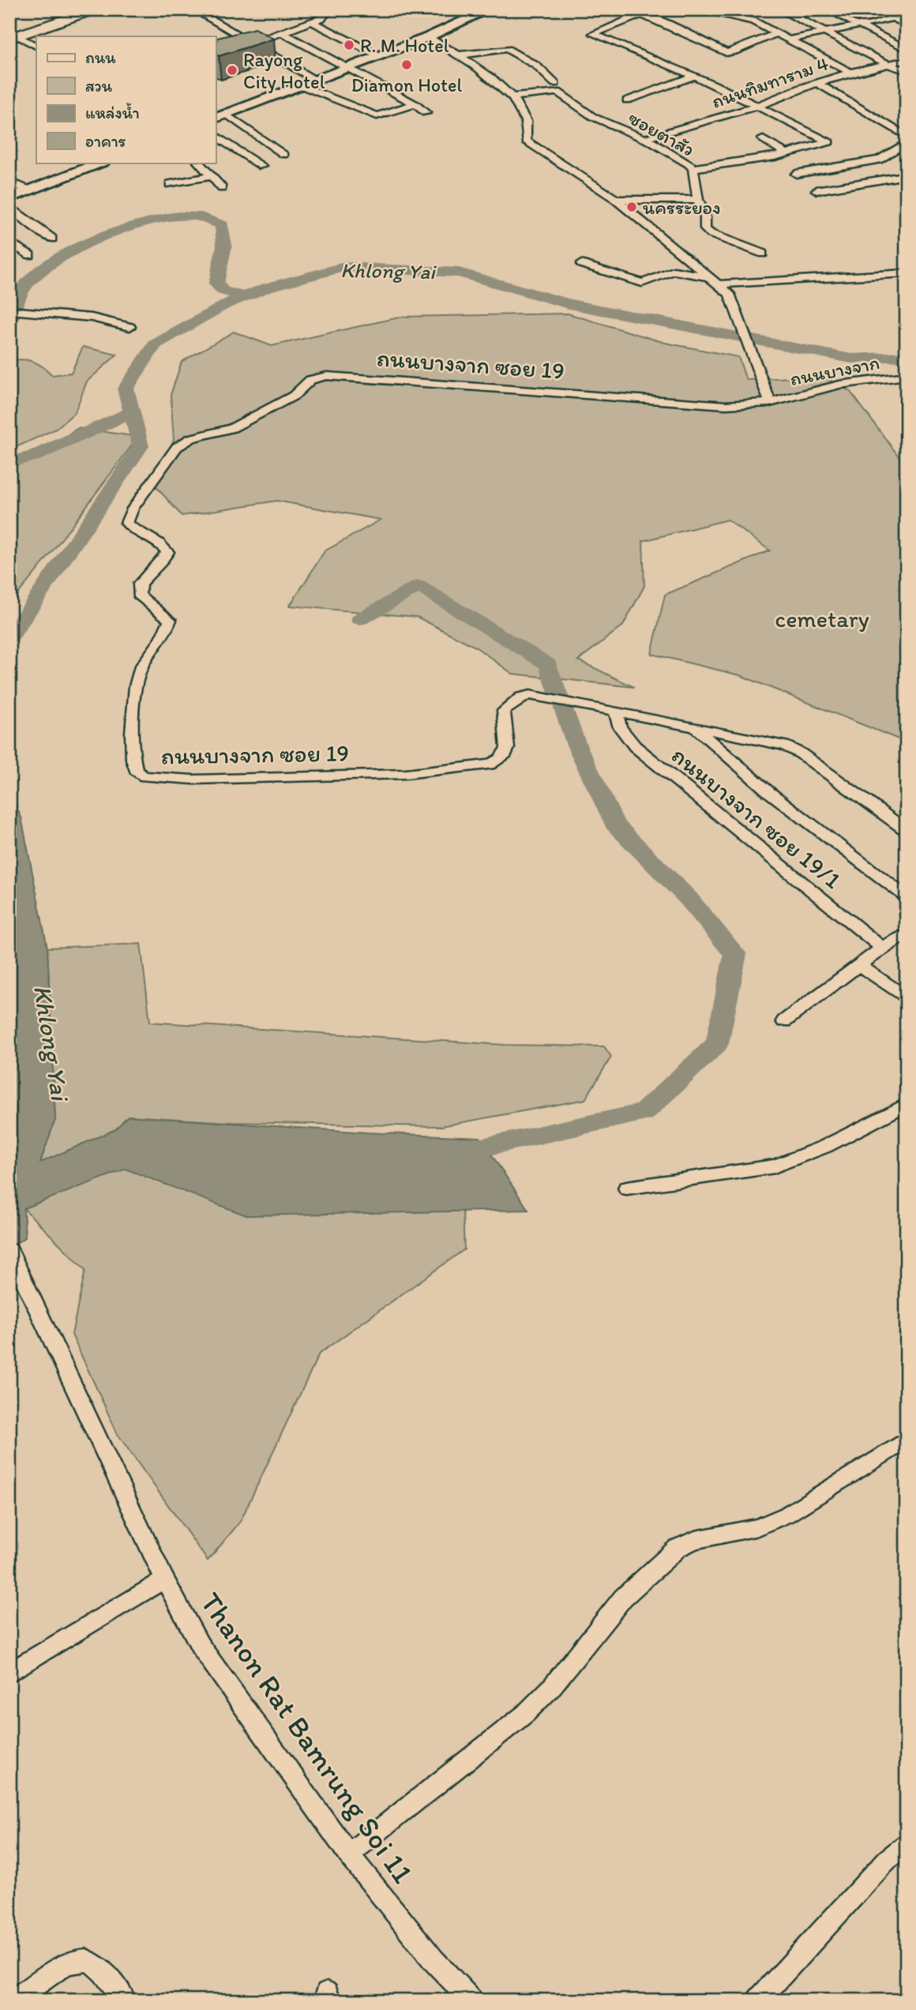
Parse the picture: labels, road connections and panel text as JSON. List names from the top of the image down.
{
  "streets": {
    "street": [
      "ถนนทิมทาราม 4",
      "ซอยตาสัว",
      "ถนนบางจาก ซอย 19",
      "ถนนบางจาก",
      "ถนนบางจาก ซอย 19/1",
      "Thanon Rat Bamrung Soi 11"
    ]
  },
  "crossings": [
    ["ถนนทิมทาราม 4", "ซอยตาสัว"],
    ["ถนนบางจาก ซอย 19", "ถนนบางจาก"],
    ["ถนนบางจาก ซอย 19", "ถนนบางจาก ซอย 19/1"]
  ],
  "water": ["Khlong Yai"],
  "parks": ["cemetary"],
  "places": [
    "R. M. Hotel",
    "Diamon Hotel",
    "Rayong City Hotel",
    "นครระยอง"
  ],
  "legend": [
    "ถนน",
    "สวน",
    "แหล่งน้ำ",
    "อาคาร"
  ]
}
